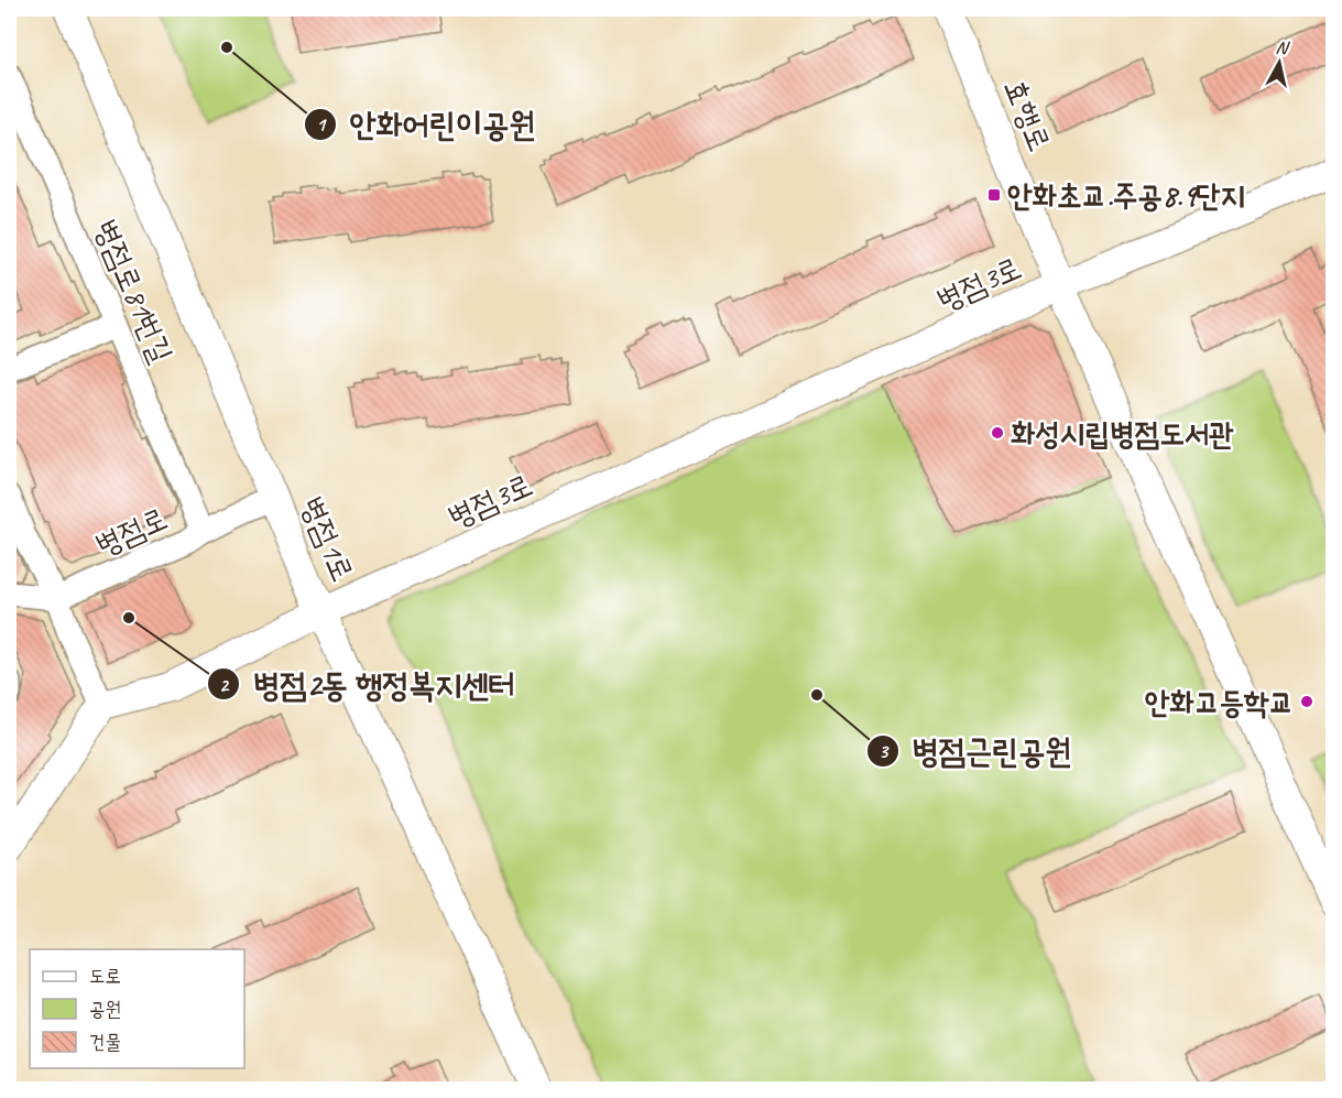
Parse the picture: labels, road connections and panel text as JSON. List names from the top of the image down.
{
  "streets": {
    "street": [
      "효행로",
      "병점3로",
      "병점로81번길",
      "병점로",
      "병점1로"
    ]
  },
  "crossings": [
    ["효행로", "병점3로"],
    ["병점3로", "병점1로"],
    ["병점로81번길", "병점로"],
    ["병점로", "병점1로"]
  ],
  "places": {
    "other": [
      "안화어린이공원",
      "화성시립병점도서관",
      "병점2동 행정복지센터",
      "병점근린공원",
      "안화고등학교"
    ],
    "transit": ["안화초교.주공8.9단지"]
  },
  "legend": ["도로", "공원", "건물"],
  "north": "top"
}
